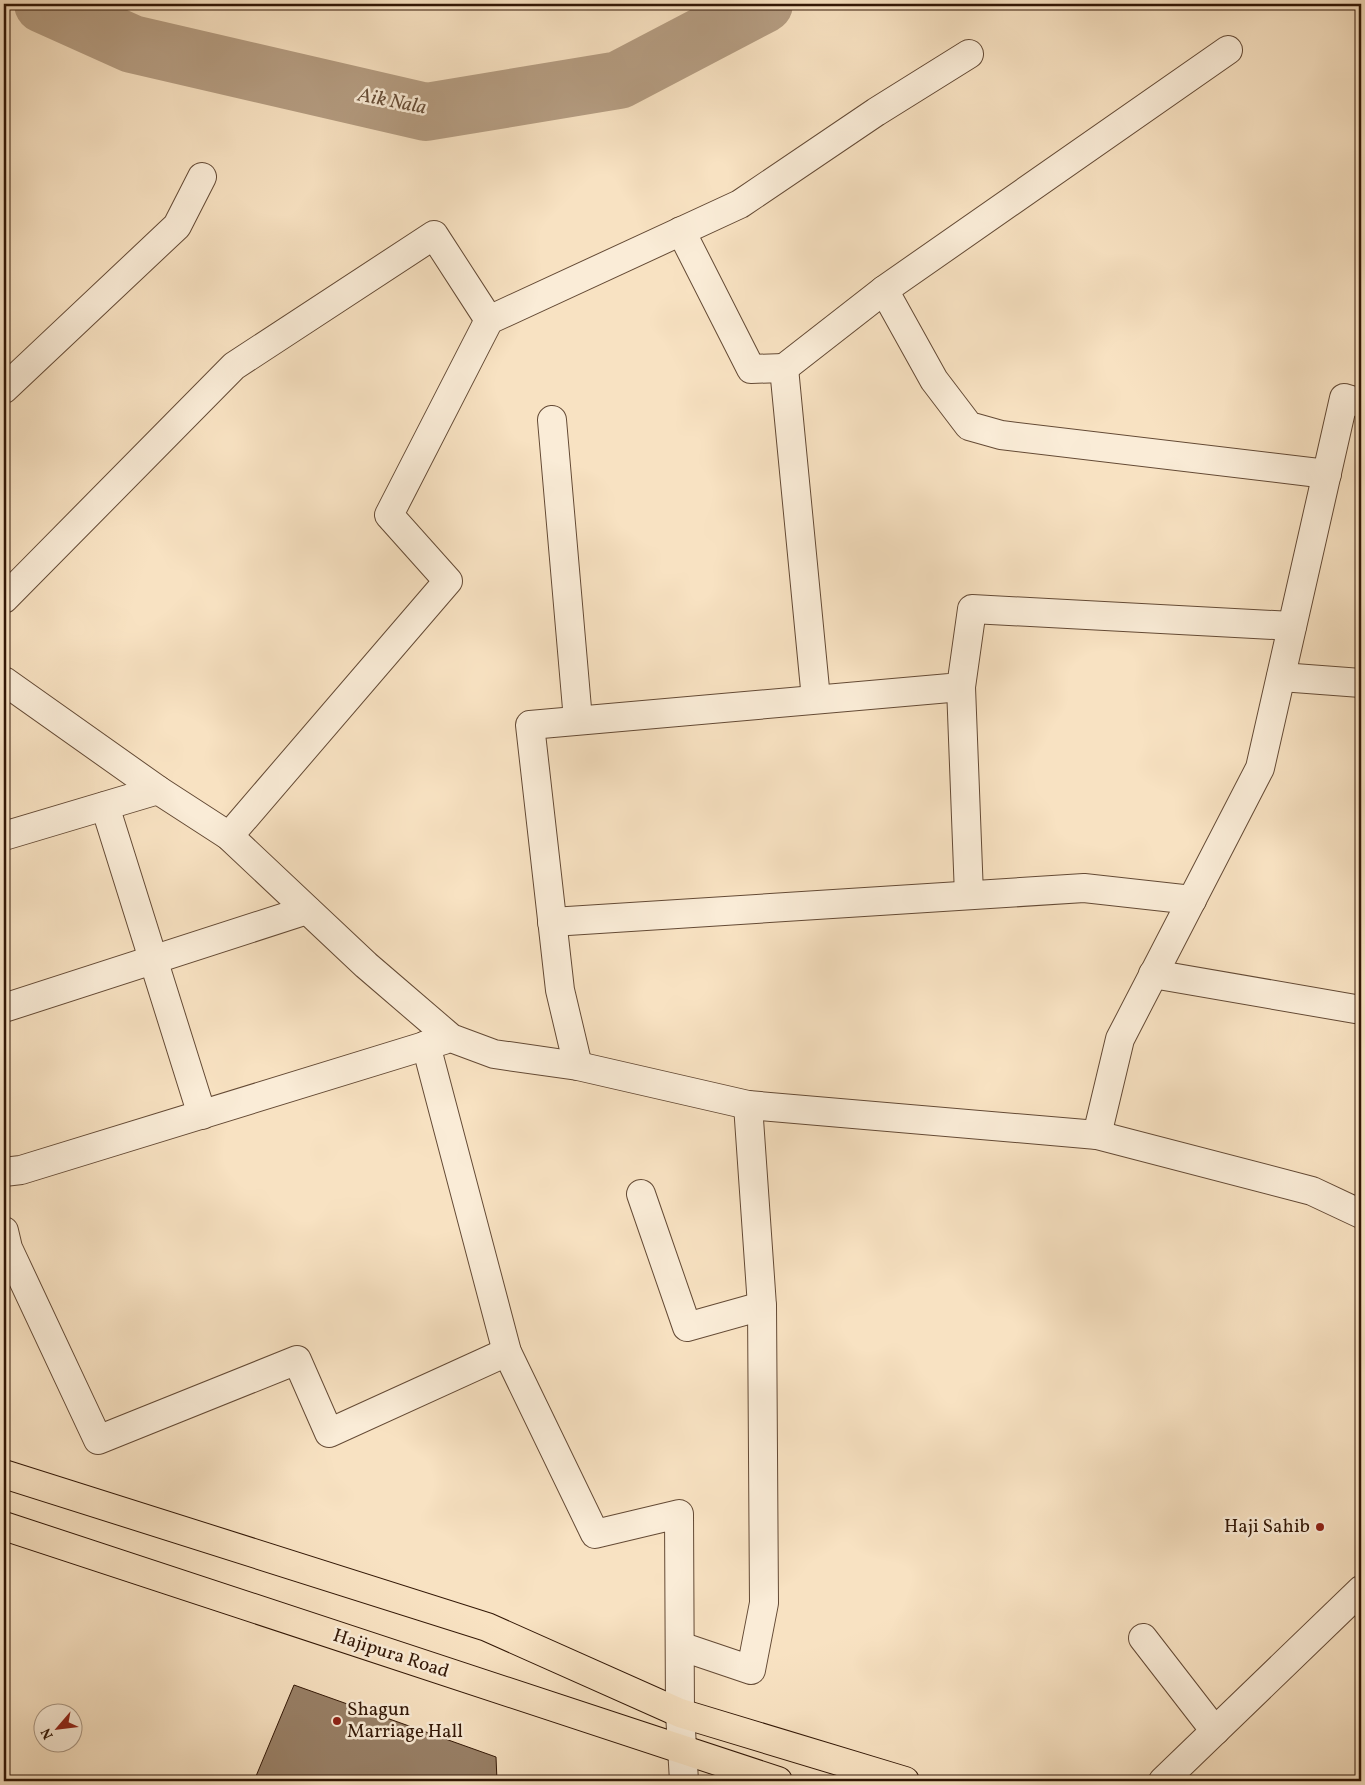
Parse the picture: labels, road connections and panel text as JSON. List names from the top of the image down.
{
  "streets": {
    "main road": ["Hajipura Road"]
  },
  "water": ["Aik Nala"],
  "places": ["Haji Sahib", "Shagun Marriage Hall"],
  "north": "bottom left"
}
